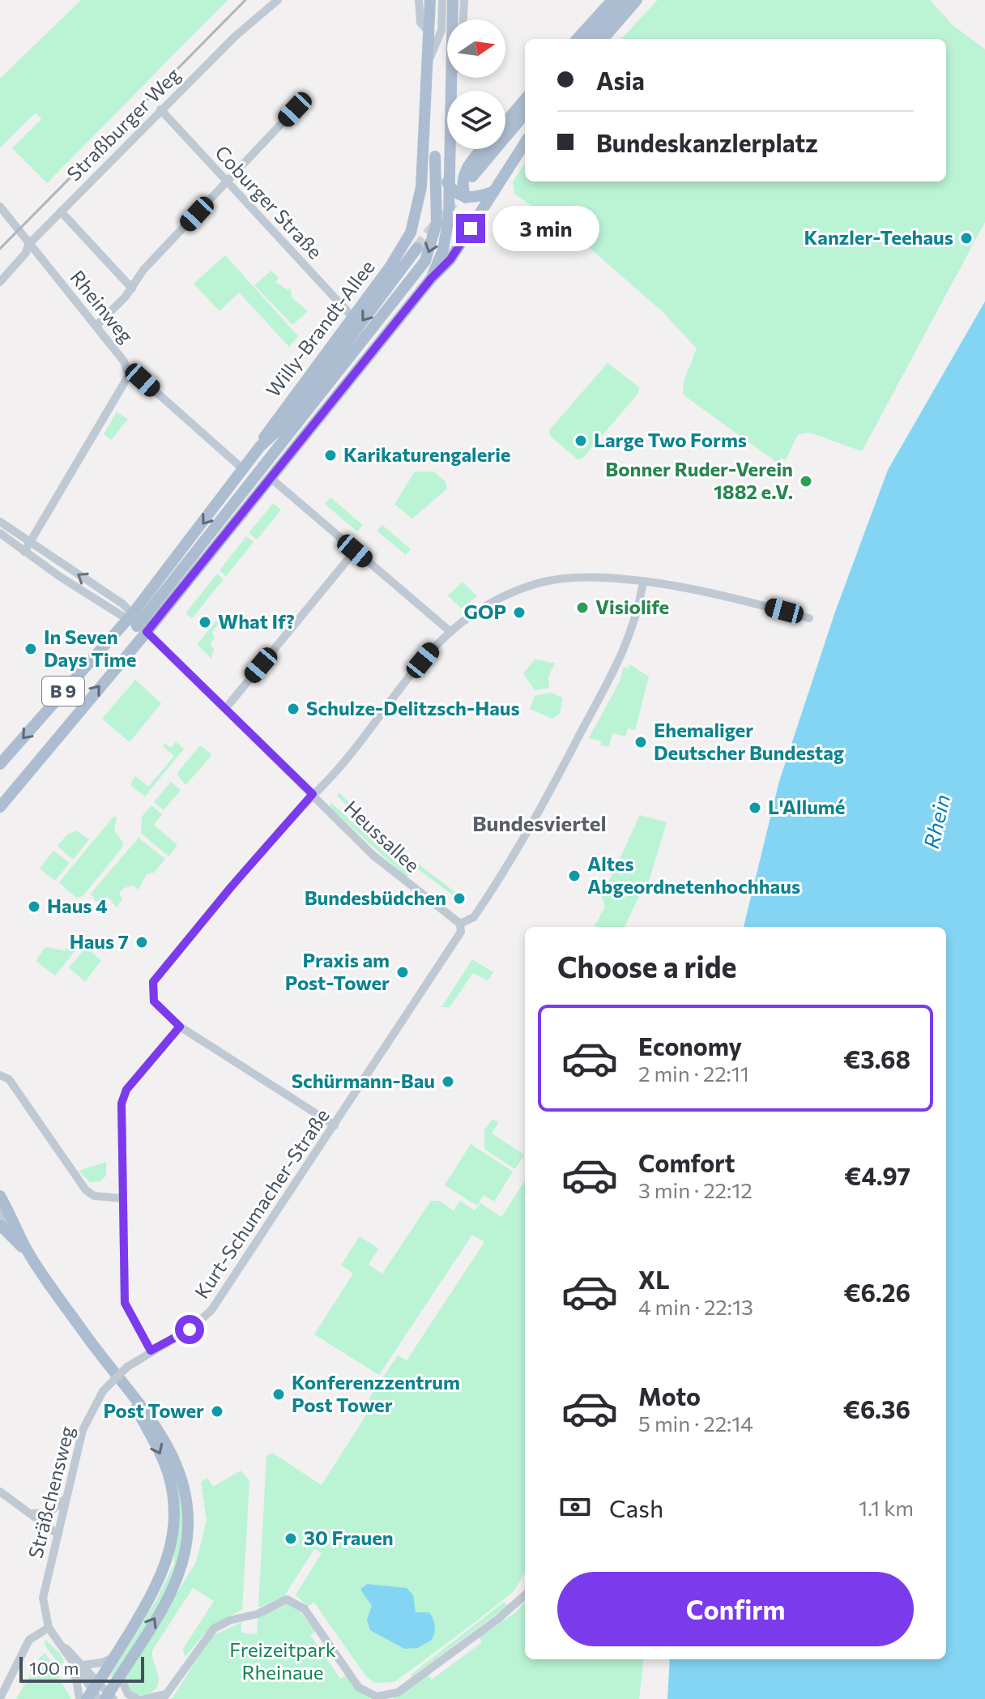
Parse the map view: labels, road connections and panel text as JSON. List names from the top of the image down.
{
  "streets": {
    "main road": ["Willy-Brandt-Allee", "B 9"],
    "street": [
      "Straßburger Weg",
      "Coburger Straße",
      "Rheinweg",
      "Heussallee",
      "Kurt-Schumacher-Straße",
      "Sträßchensweg"
    ]
  },
  "crossings": [
    ["Straßburger Weg", "Coburger Straße"],
    ["Straßburger Weg", "Rheinweg"],
    ["Coburger Straße", "Willy-Brandt-Allee"],
    ["Rheinweg", "Willy-Brandt-Allee"],
    ["Willy-Brandt-Allee", "B 9"],
    ["Willy-Brandt-Allee", "Heussallee"],
    ["B 9", "Heussallee"],
    ["Heussallee", "Kurt-Schumacher-Straße"],
    ["Kurt-Schumacher-Straße", "Sträßchensweg"]
  ],
  "districts": ["Bundesviertel"],
  "water": ["Rhein"],
  "parks": ["Freizeitpark Rheinaue"],
  "places": [
    "Kanzler-Teehaus",
    "Large Two Forms",
    "Karikaturengalerie",
    "Bonner Ruder-Verein 1882 e.V.",
    "Visiolife",
    "GOP",
    "What If?",
    "In Seven Days Time",
    "Schulze-Delitzsch-Haus",
    "Ehemaliger Deutscher Bundestag",
    "L'Allumé",
    "Altes Abgeordnetenhochhaus",
    "Bundesbüdchen",
    "Haus 4",
    "Haus 7",
    "Praxis am Post-Tower",
    "Schürmann-Bau",
    "Konferenzzentrum Post Tower",
    "Post Tower",
    "30 Frauen"
  ],
  "scale_bar": "100 m",
  "north": "right",
  "page": {
    "banner": ["Asia", "Bundeskanzlerplatz"],
    "bubble": "3 min",
    "heading": "Choose a ride",
    "list": [
      {
        "name": "Economy",
        "note": "2 min · 22:11",
        "value": "€3.68"
      },
      {
        "name": "Comfort",
        "note": "3 min · 22:12",
        "value": "€4.97"
      },
      {
        "name": "XL",
        "note": "4 min · 22:13",
        "value": "€6.26"
      },
      {
        "name": "Moto",
        "note": "5 min · 22:14",
        "value": "€6.36"
      }
    ],
    "pay": ["Cash", "1.1 km"],
    "buttons": "Confirm",
    "scale": "100 m"
  }
}
